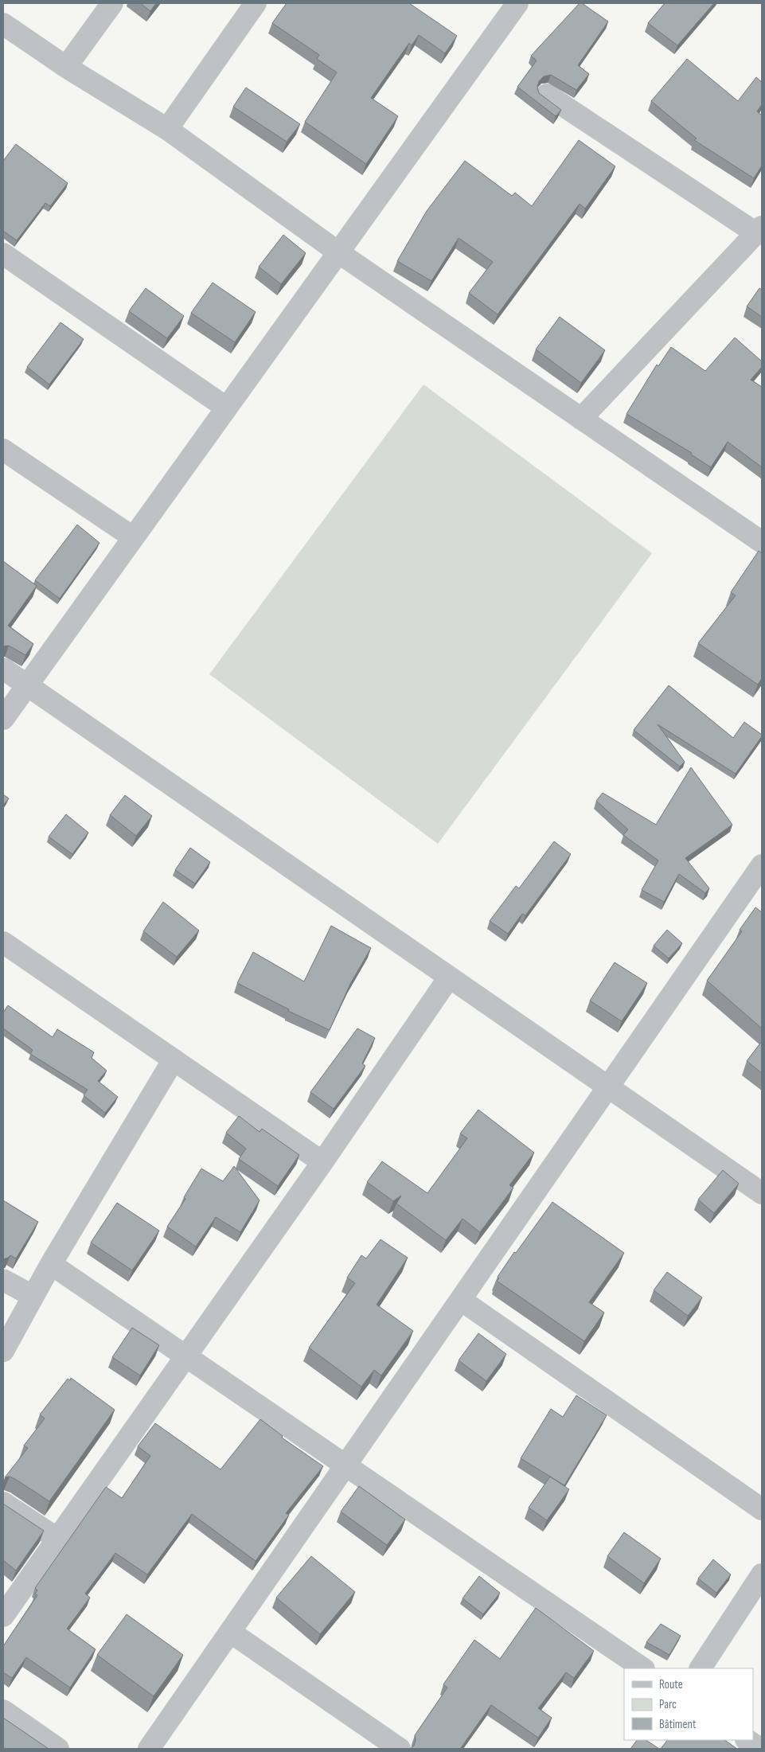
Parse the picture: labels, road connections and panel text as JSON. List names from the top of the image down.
{
  "legend": ["Route", "Parc", "Bâtiment"]
}
